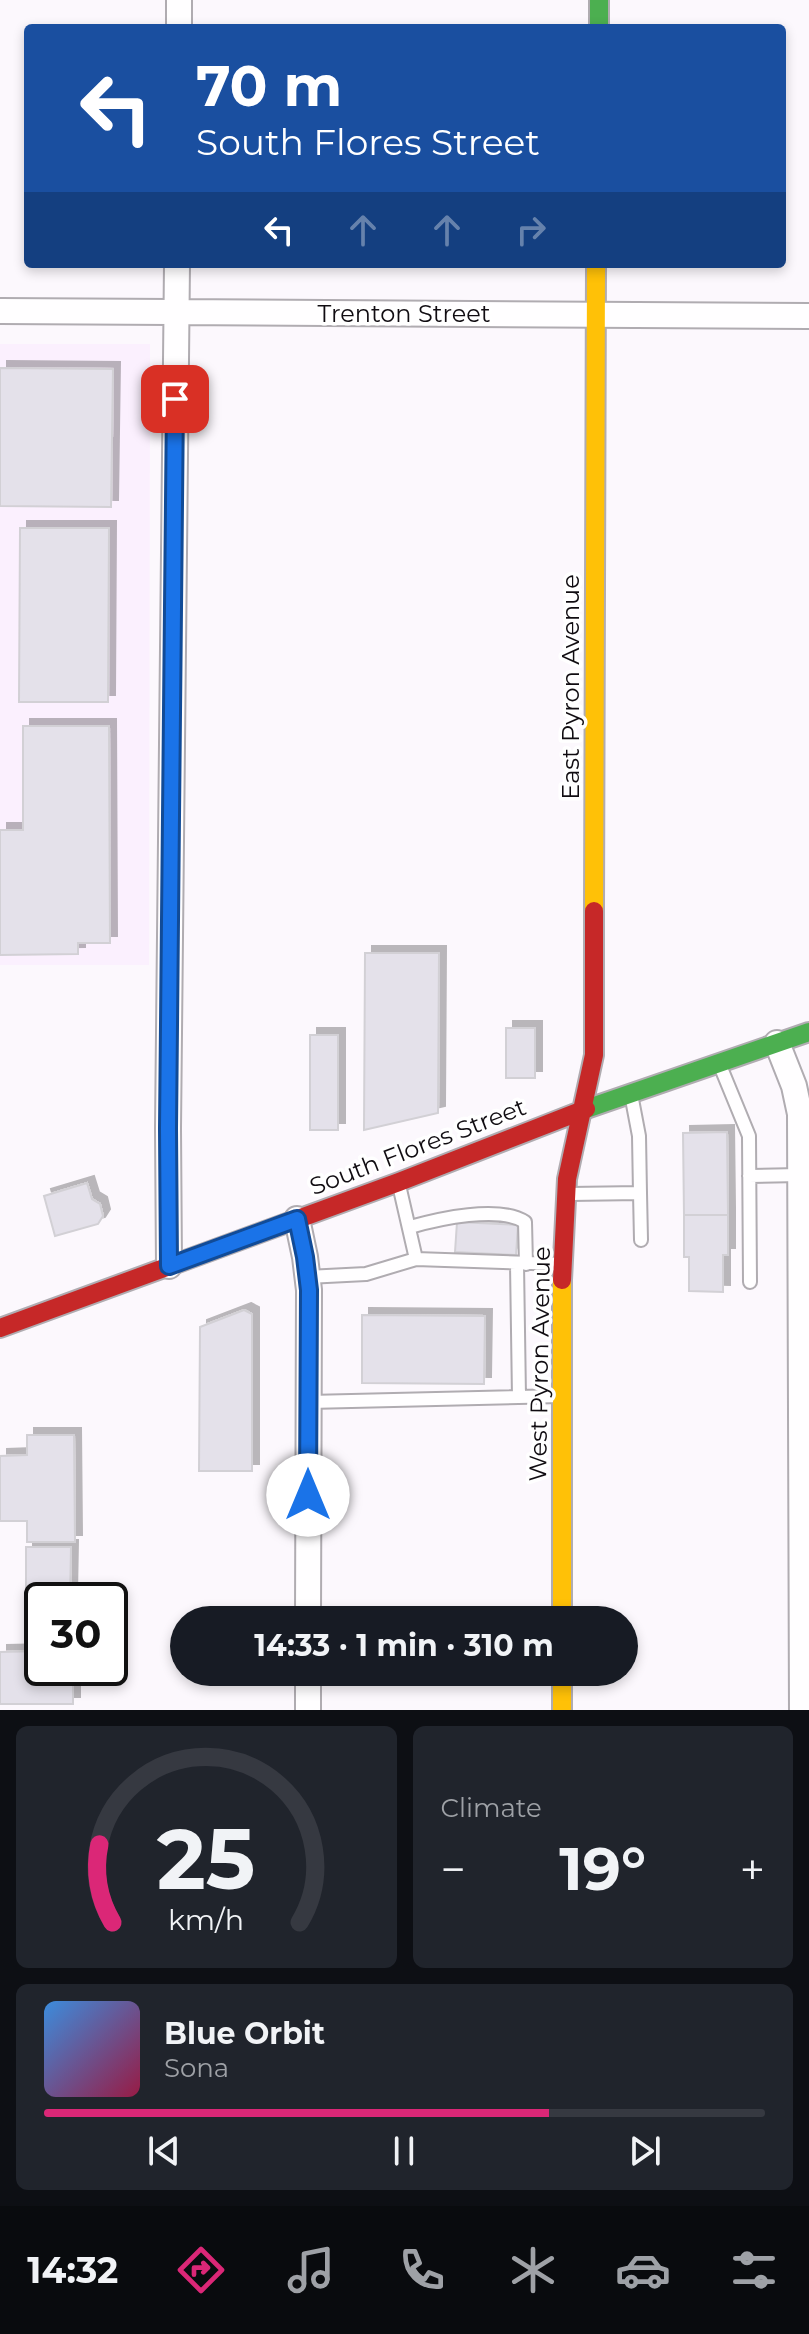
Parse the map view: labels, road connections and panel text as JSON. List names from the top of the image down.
{
  "streets": {
    "street": [
      "Trenton Street",
      "East Pyron Avenue",
      "South Flores Street",
      "West Pyron Avenue"
    ]
  },
  "crossings": [
    ["Trenton Street", "East Pyron Avenue"],
    ["East Pyron Avenue", "South Flores Street"],
    ["East Pyron Avenue", "West Pyron Avenue"],
    ["South Flores Street", "West Pyron Avenue"]
  ],
  "page": {
    "turn": ["70 m", "South Flores Street"],
    "limit": "30",
    "trip": "14:33 · 1 min · 310 m",
    "tile": "Climate",
    "heat": ["−", "19°", "+"],
    "song": ["Blue Orbit", "Sona"],
    "tabs": "14:32",
    "gauge": ["25", "km/h"]
  }
}
